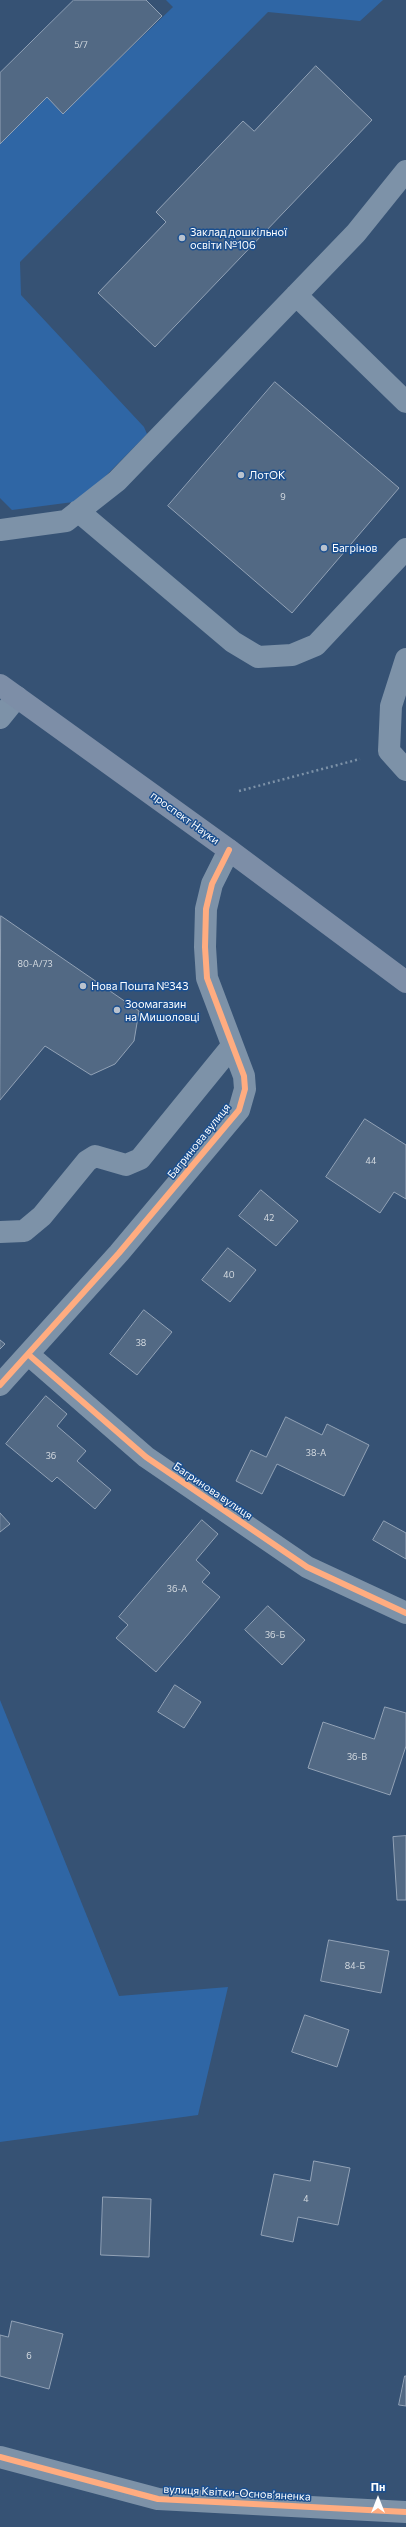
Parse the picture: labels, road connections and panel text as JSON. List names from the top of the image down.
{
  "streets": {
    "main road": ["проспект Науки"],
    "street": ["Багринова вулиця", "вулиця Квітки-Основ’яненка"]
  },
  "crossings": [
    ["проспект Науки", "Багринова вулиця"]
  ],
  "places": [
    "Заклад дошкільної освіти №106",
    "ЛотОК",
    "Багрінов",
    "Нова Пошта №343",
    "Зоомагазин на Мишоловці"
  ],
  "house_numbers": [
    "5/7",
    "9",
    "80-А/73",
    "44",
    "42",
    "40",
    "38",
    "38-А",
    "36",
    "36-А",
    "36-Б",
    "36-В",
    "84-Б",
    "4",
    "6"
  ],
  "north": "top"
}
